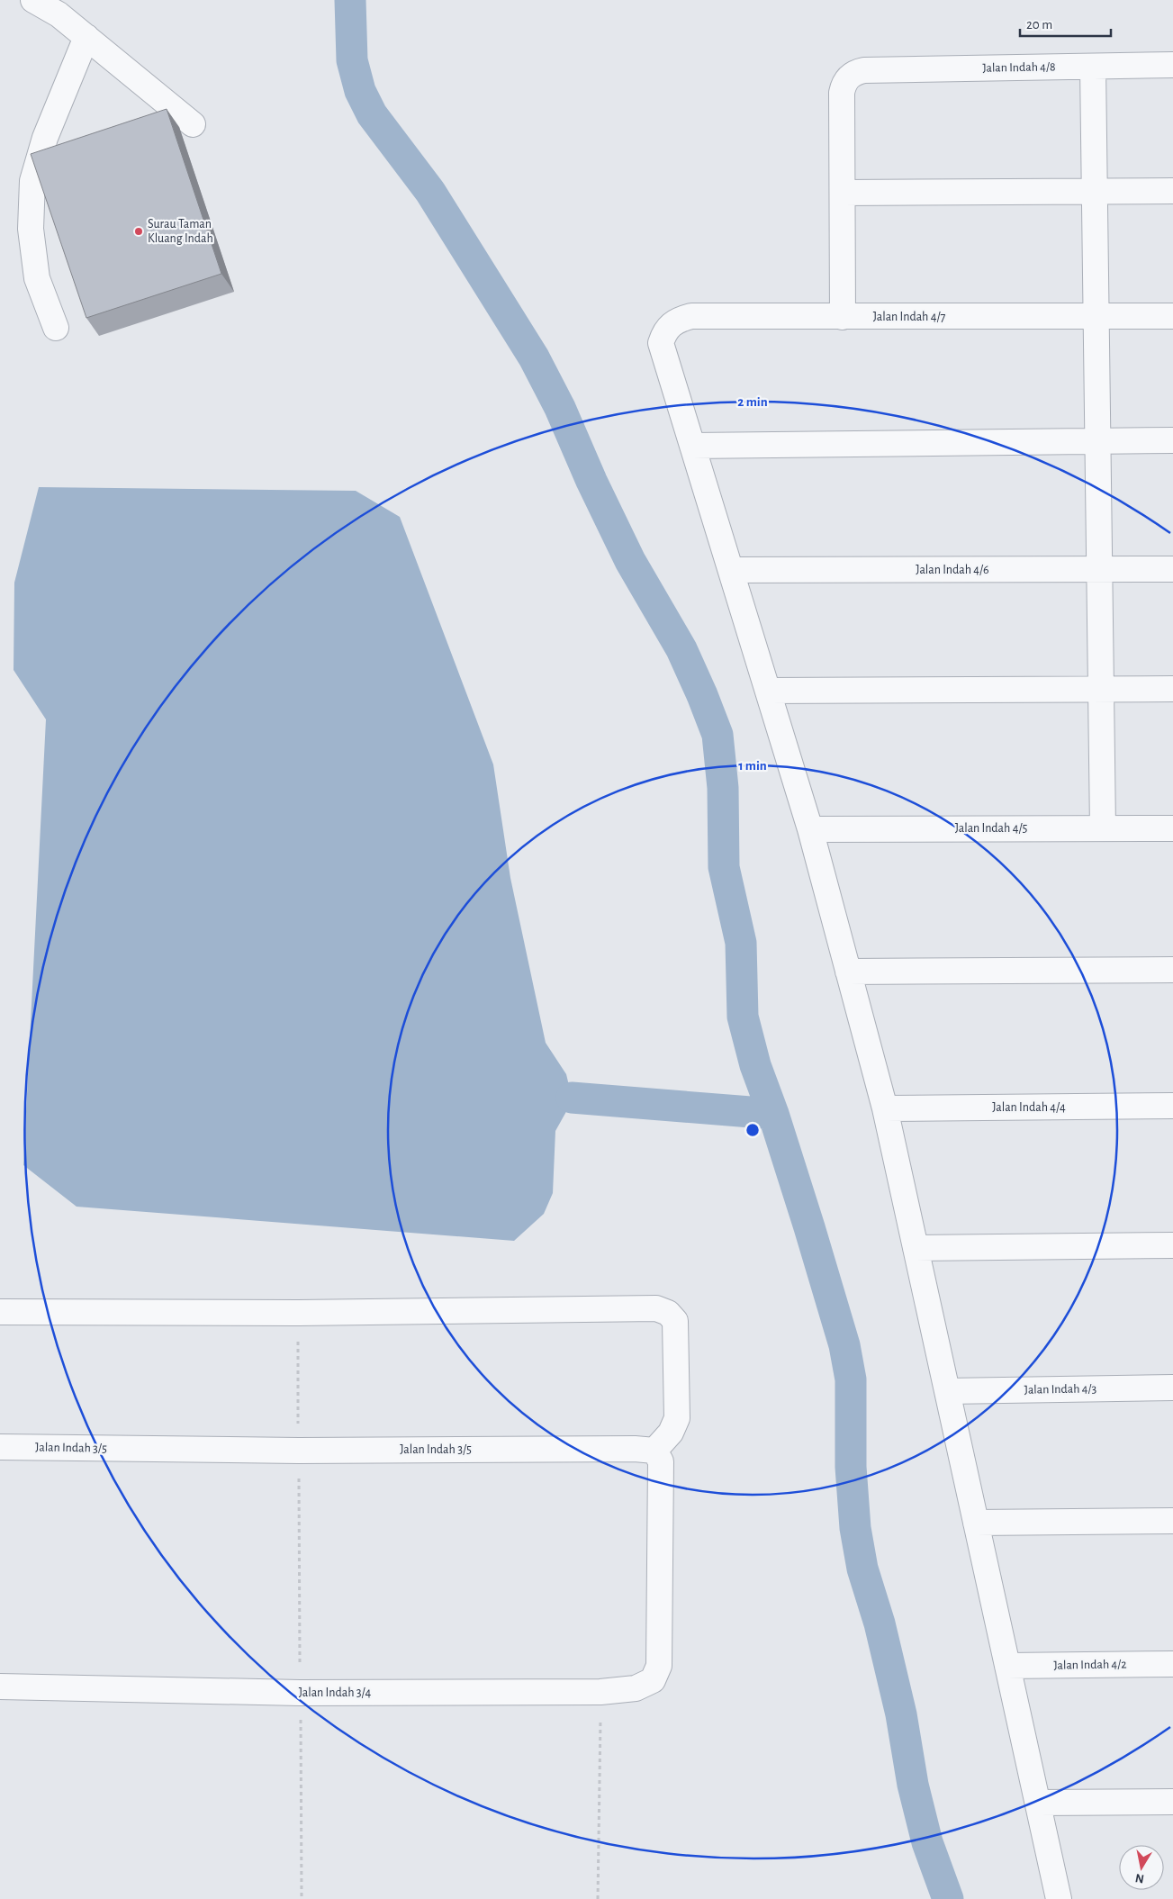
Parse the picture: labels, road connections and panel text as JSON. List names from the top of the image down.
{
  "streets": {
    "street": [
      "Jalan Indah 4/8",
      "Jalan Indah 4/7",
      "Jalan Indah 4/6",
      "Jalan Indah 4/5",
      "Jalan Indah 4/4",
      "Jalan Indah 4/3",
      "Jalan Indah 3/5",
      "Jalan Indah 4/2",
      "Jalan Indah 3/4"
    ]
  },
  "crossings": [
    ["Jalan Indah 3/5", "Jalan Indah 3/4"]
  ],
  "places": ["Surau Taman Kluang Indah"],
  "scale_bar": "20 m",
  "north": "bottom",
  "rings": ["2 min", "1 min"]
}
